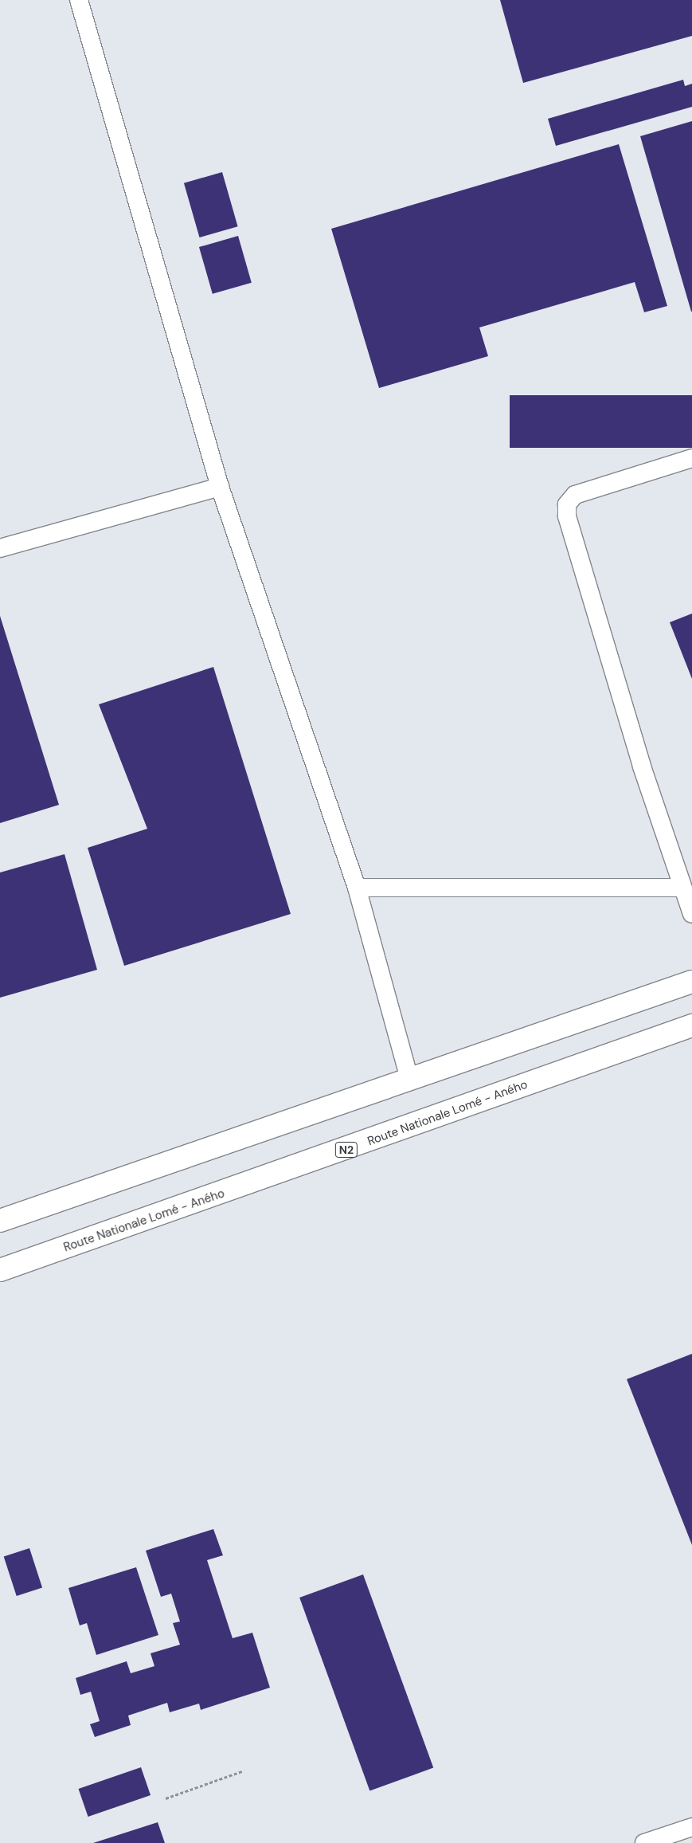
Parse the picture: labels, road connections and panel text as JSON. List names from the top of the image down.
{
  "streets": {
    "highway": ["Route Nationale Lomé - Aného", "N2"]
  }
}
